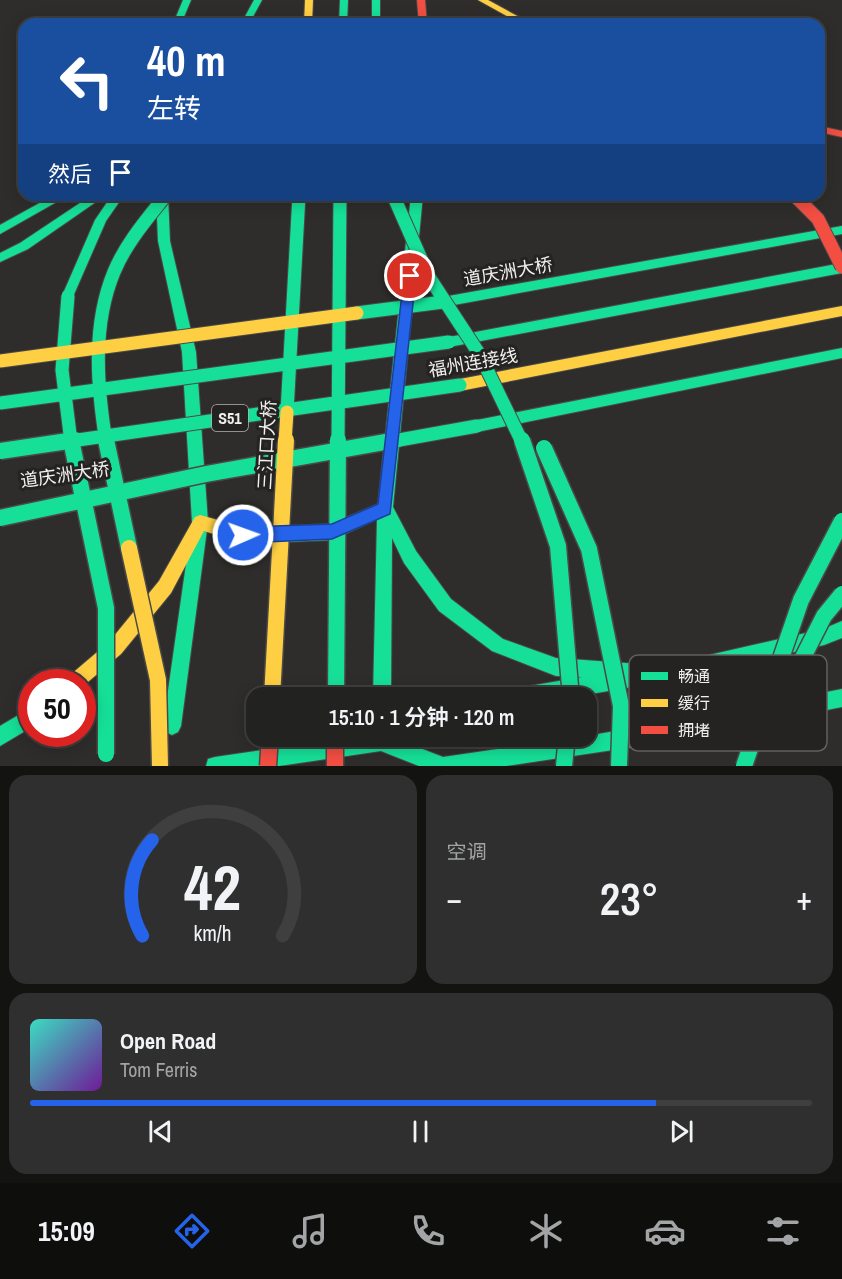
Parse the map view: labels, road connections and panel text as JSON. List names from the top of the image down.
{
  "streets": {
    "main road": [
      "道庆洲大桥",
      "福州连接线",
      "S51",
      "三江口大桥"
    ]
  },
  "legend": ["畅通", "缓行", "拥堵"],
  "page": {
    "turn": ["40 m", "左转"],
    "then": "然后",
    "limit": "50",
    "trip": "15:10 · 1 分钟 · 120 m",
    "tile": "空调",
    "heat": ["−", "23°", "+"],
    "song": ["Open Road", "Tom Ferris"],
    "tabs": "15:09",
    "gauge": ["42", "km/h"]
  }
}
